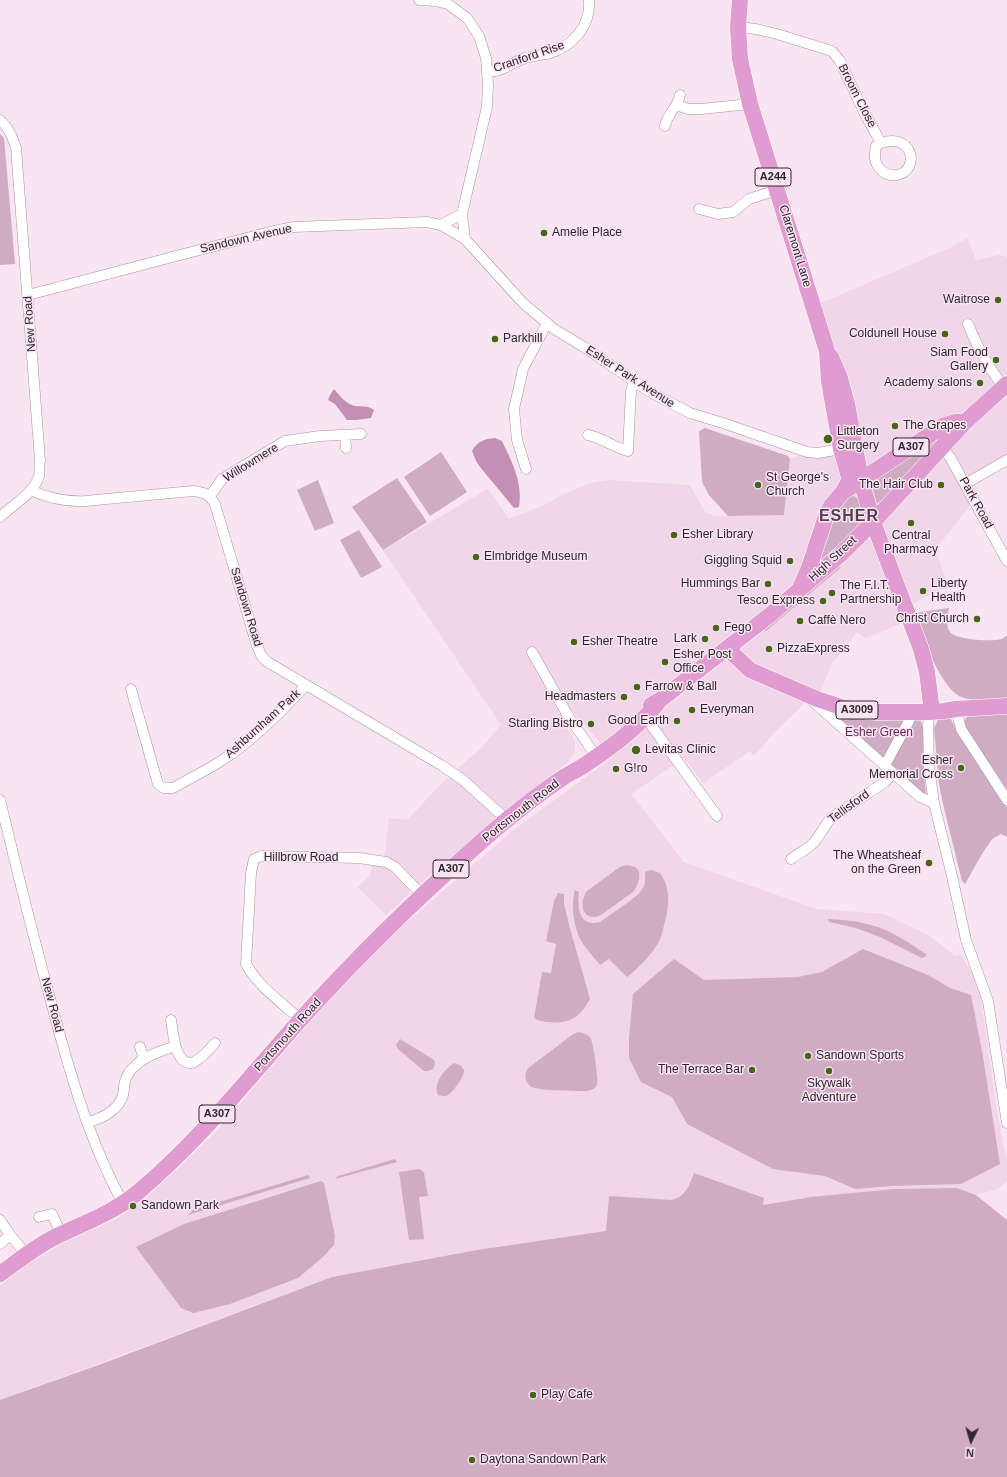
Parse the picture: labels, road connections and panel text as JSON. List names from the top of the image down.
{
  "streets": {
    "main road": [
      "A244",
      "Claremont Lane",
      "A307",
      "High Street",
      "A3009",
      "Portsmouth Road"
    ],
    "street": [
      "Cranford Rise",
      "Broom Close",
      "Sandown Avenue",
      "New Road",
      "Esher Park Avenue",
      "Willowmere",
      "Park Road",
      "Sandown Road",
      "Ashburnham Park",
      "Tellisford",
      "Hillbrow Road"
    ]
  },
  "crossings": [
    ["Broom Close", "Claremont Lane"],
    ["A244", "Claremont Lane"],
    ["A244", "High Street"],
    ["A244", "A3009"],
    ["Sandown Avenue", "New Road"],
    ["Sandown Avenue", "Esher Park Avenue"],
    ["Claremont Lane", "Esher Park Avenue"],
    ["Claremont Lane", "High Street"],
    ["New Road", "Portsmouth Road"],
    ["Willowmere", "Sandown Road"],
    ["Park Road", "High Street"],
    ["High Street", "A3009"],
    ["High Street", "Portsmouth Road"],
    ["Sandown Road", "Ashburnham Park"],
    ["Sandown Road", "Portsmouth Road"],
    ["Portsmouth Road", "Hillbrow Road"]
  ],
  "districts": ["ESHER"],
  "parks": ["Esher Green"],
  "places": [
    "Amelie Place",
    "Waitrose",
    "Coldunell House",
    "Parkhill",
    "Siam Food Gallery",
    "Academy salons",
    "The Grapes",
    "Littleton Surgery",
    "St George's Church",
    "The Hair Club",
    "Central Pharmacy",
    "Esher Library",
    "Elmbridge Museum",
    "Giggling Squid",
    "Hummings Bar",
    "Liberty Health",
    "The F.I.T. Partnership",
    "Tesco Express",
    "Christ Church",
    "Caffè Nero",
    "Fego",
    "Lark",
    "Esher Theatre",
    "PizzaExpress",
    "Esher Post Office",
    "Farrow & Ball",
    "Headmasters",
    "Everyman",
    "Good Earth",
    "Starling Bistro",
    "Levitas Clinic",
    "Esher Memorial Cross",
    "G!ro",
    "The Wheatsheaf on the Green",
    "Sandown Sports",
    "The Terrace Bar",
    "Skywalk Adventure",
    "Sandown Park",
    "Play Cafe",
    "Daytona Sandown Park"
  ],
  "north": "bottom"
}
